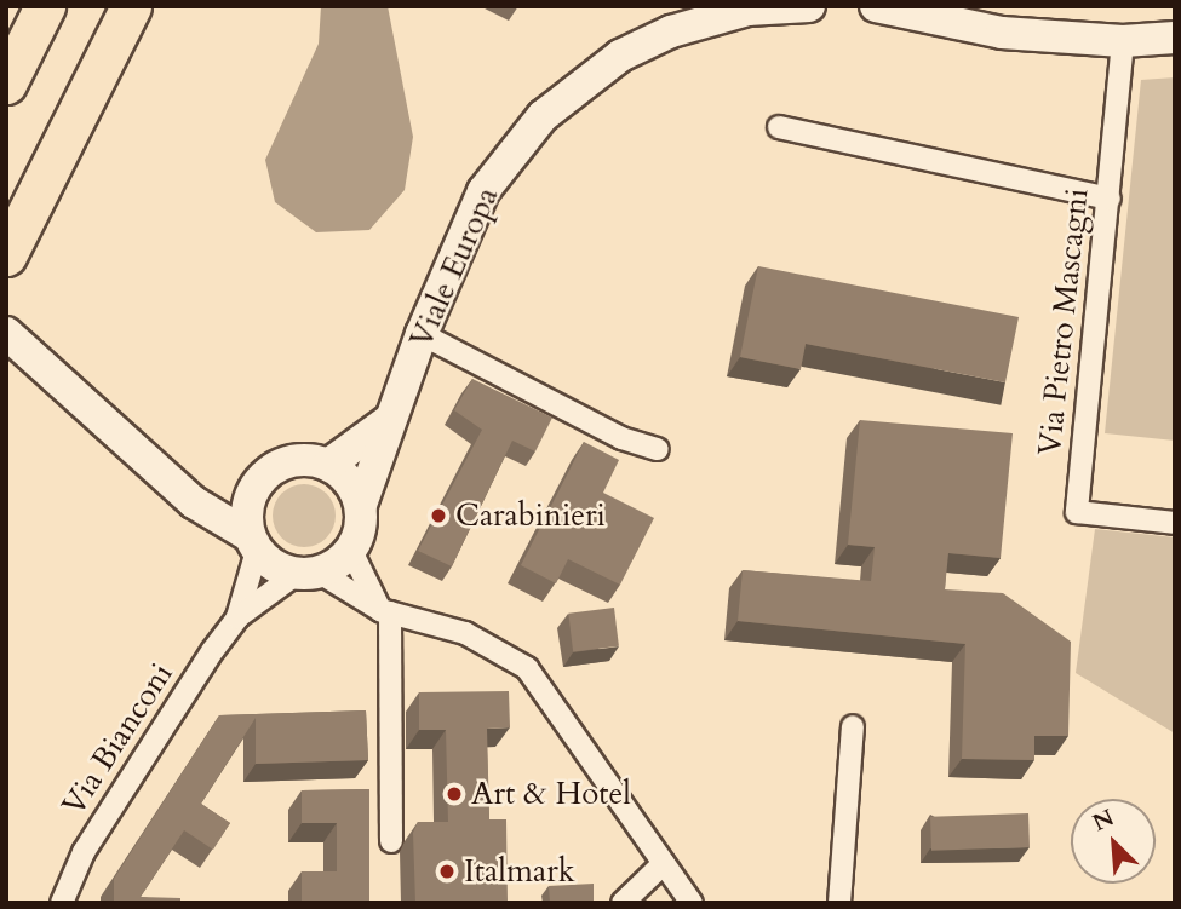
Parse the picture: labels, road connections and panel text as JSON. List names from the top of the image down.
{
  "streets": {
    "street": ["Viale Europa", "Via Pietro Mascagni", "Via Bianconi"]
  },
  "crossings": [
    ["Viale Europa", "Via Bianconi"]
  ],
  "places": ["Carabinieri", "Art & Hotel", "Italmark"],
  "north": "top left"
}
